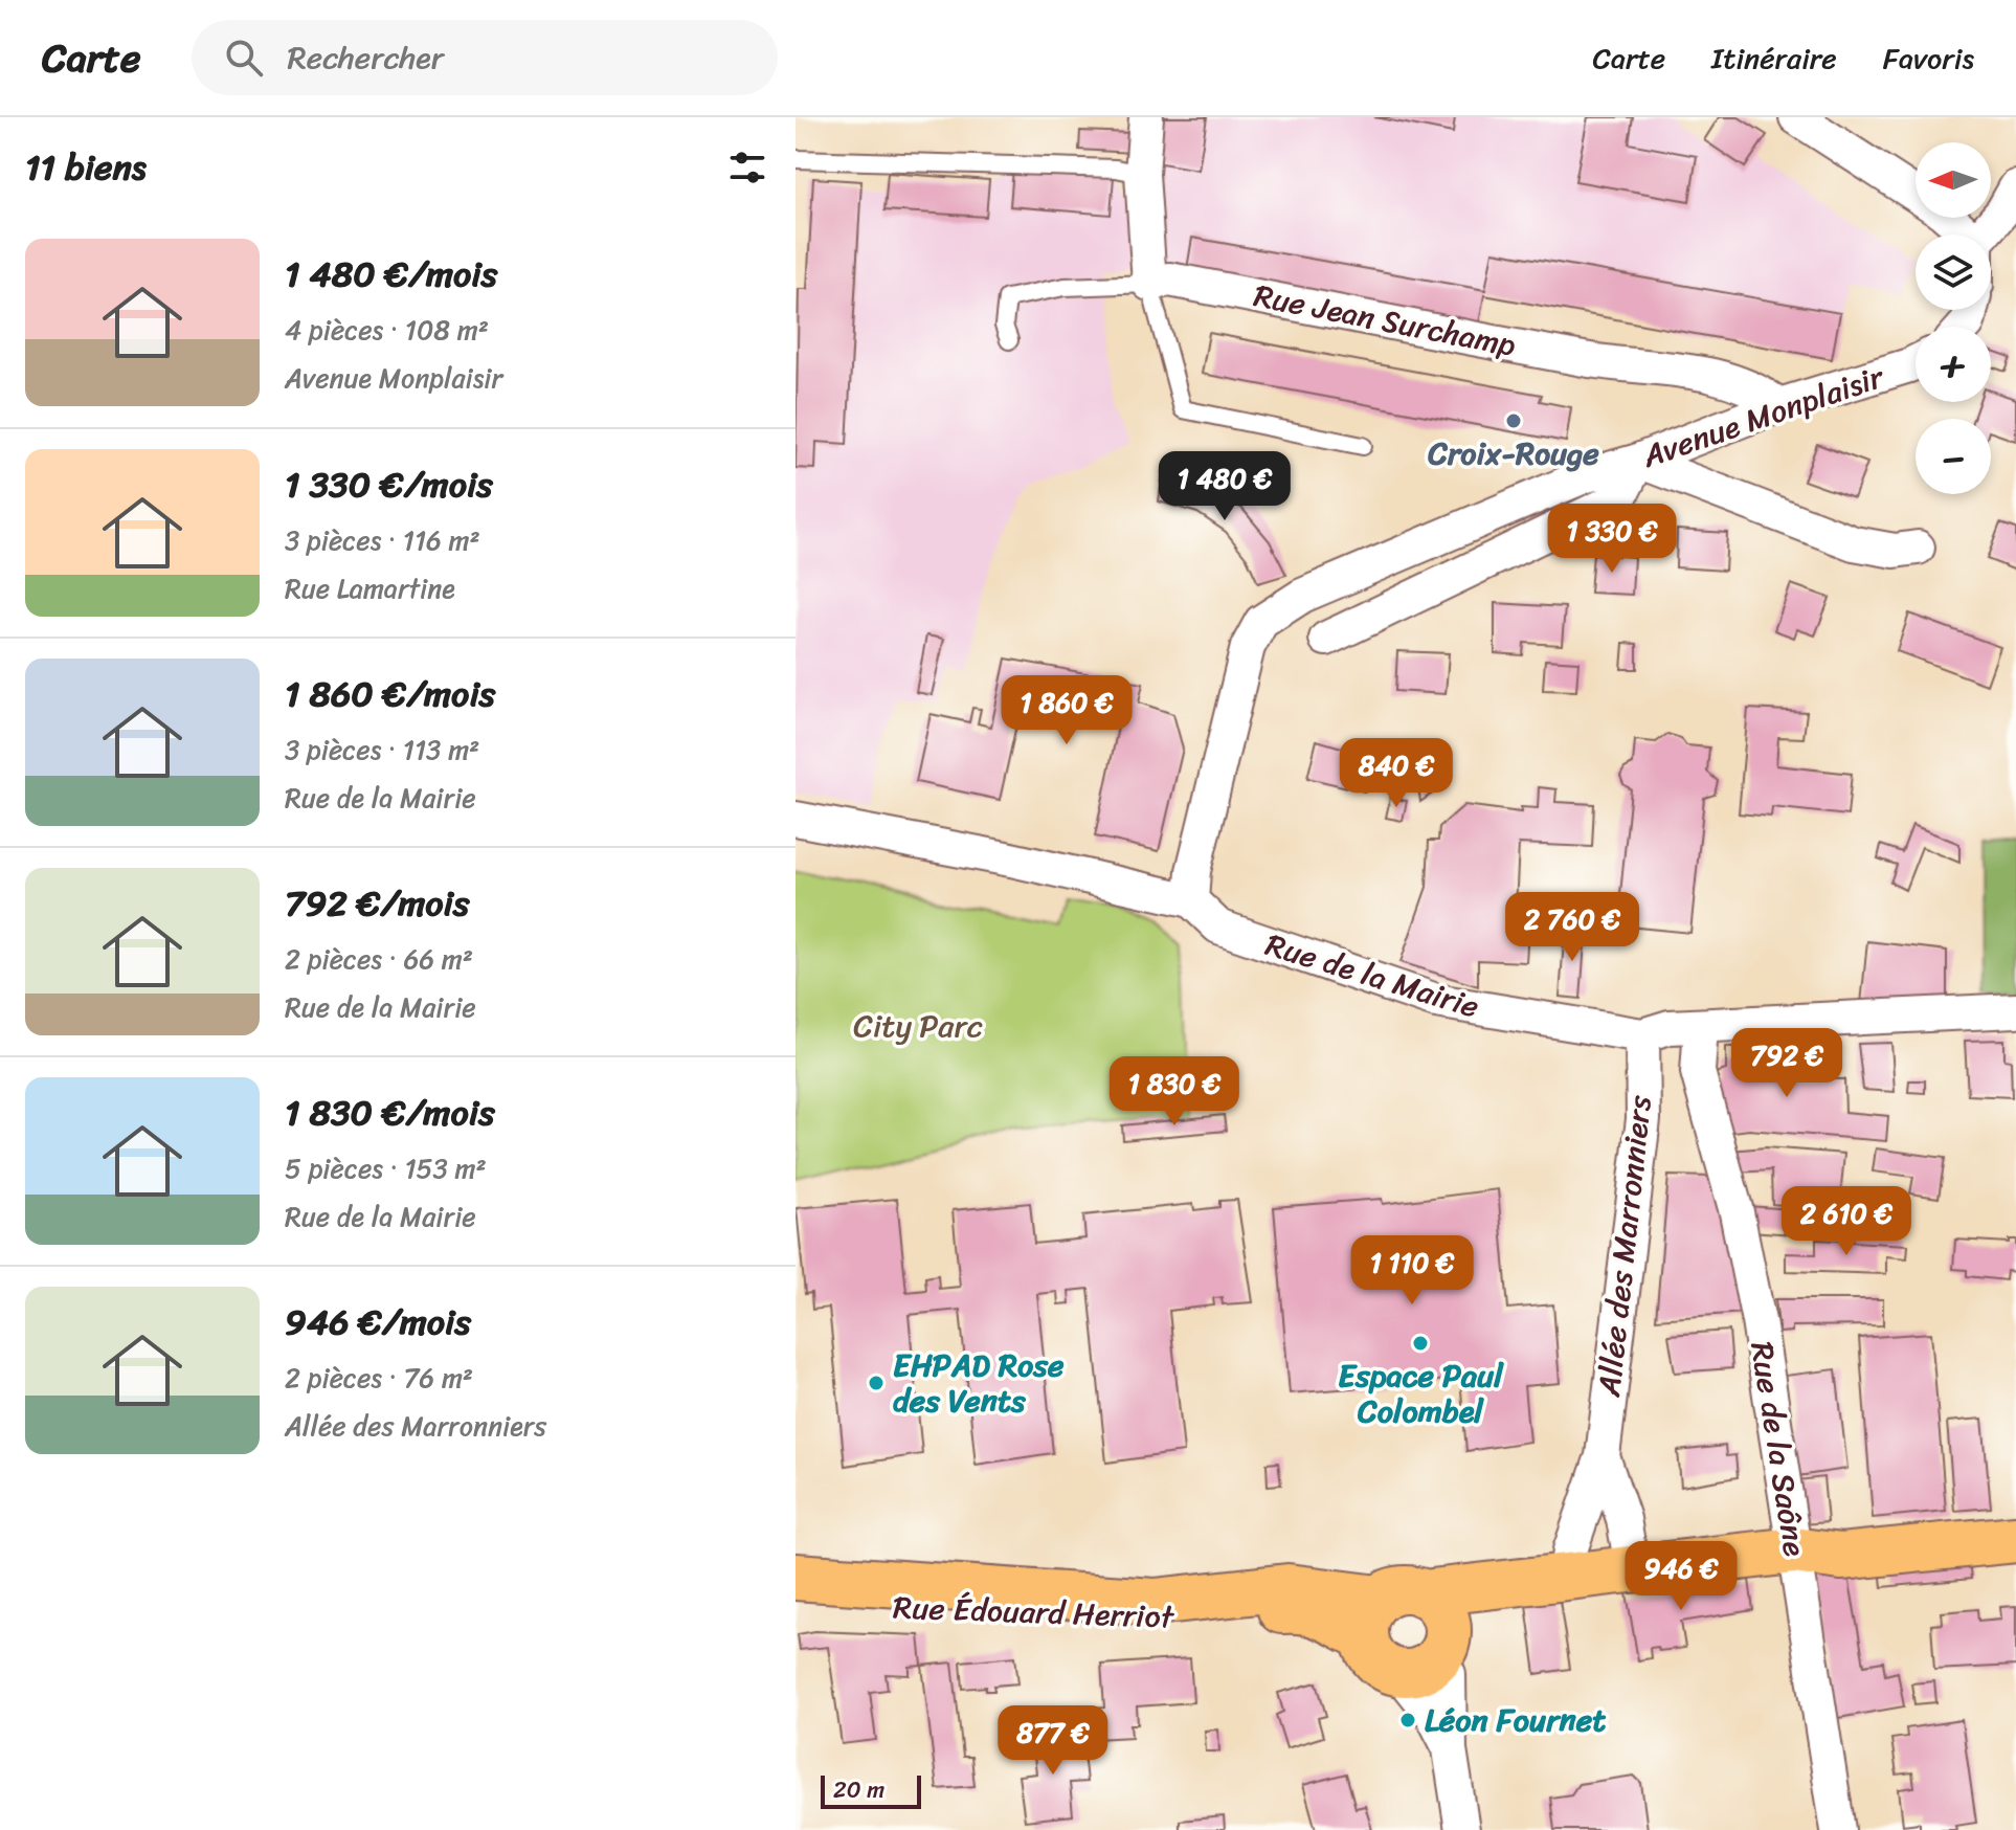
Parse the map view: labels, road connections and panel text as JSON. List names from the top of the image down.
{
  "streets": {
    "main road": ["Rue Édouard Herriot"],
    "street": [
      "Rue Jean Surchamp",
      "Avenue Monplaisir",
      "Rue de la Mairie",
      "Allée des Marronniers",
      "Rue de la Saône"
    ]
  },
  "crossings": [
    ["Rue Jean Surchamp", "Avenue Monplaisir"],
    ["Avenue Monplaisir", "Rue de la Mairie"],
    ["Rue de la Mairie", "Allée des Marronniers"],
    ["Rue de la Mairie", "Rue de la Saône"],
    ["Allée des Marronniers", "Rue Édouard Herriot"],
    ["Rue de la Saône", "Rue Édouard Herriot"]
  ],
  "parks": ["City Parc"],
  "places": [
    "Croix-Rouge",
    "Espace Paul Colombel",
    "EHPAD Rose des Vents",
    "Léon Fournet"
  ],
  "scale_bar": "20 m",
  "north": "left",
  "page": {
    "header": "Carte",
    "search": "Rechercher",
    "nav": ["Carte", "Itinéraire", "Favoris"],
    "heading": "11 biens",
    "map_buttons": ["+", "−"],
    "list": [
      {
        "name": "1 480 €/mois",
        "note": "4 pièces · 108 m² · Avenue Monplaisir"
      },
      {
        "name": "1 330 €/mois",
        "note": "3 pièces · 116 m² · Rue Lamartine"
      },
      {
        "name": "1 860 €/mois",
        "note": "3 pièces · 113 m² · Rue de la Mairie"
      },
      {
        "name": "792 €/mois",
        "note": "2 pièces · 66 m² · Rue de la Mairie"
      },
      {
        "name": "1 830 €/mois",
        "note": "5 pièces · 153 m² · Rue de la Mairie"
      },
      {
        "name": "946 €/mois",
        "note": "2 pièces · 76 m² · Allée des Marronniers"
      }
    ],
    "price": [
      "1 480 €",
      "1 330 €",
      "1 860 €",
      "840 €",
      "2 760 €",
      "792 €",
      "1 830 €",
      "2 610 €",
      "1 110 €",
      "946 €",
      "877 €"
    ],
    "scale": "20 m"
  }
}
